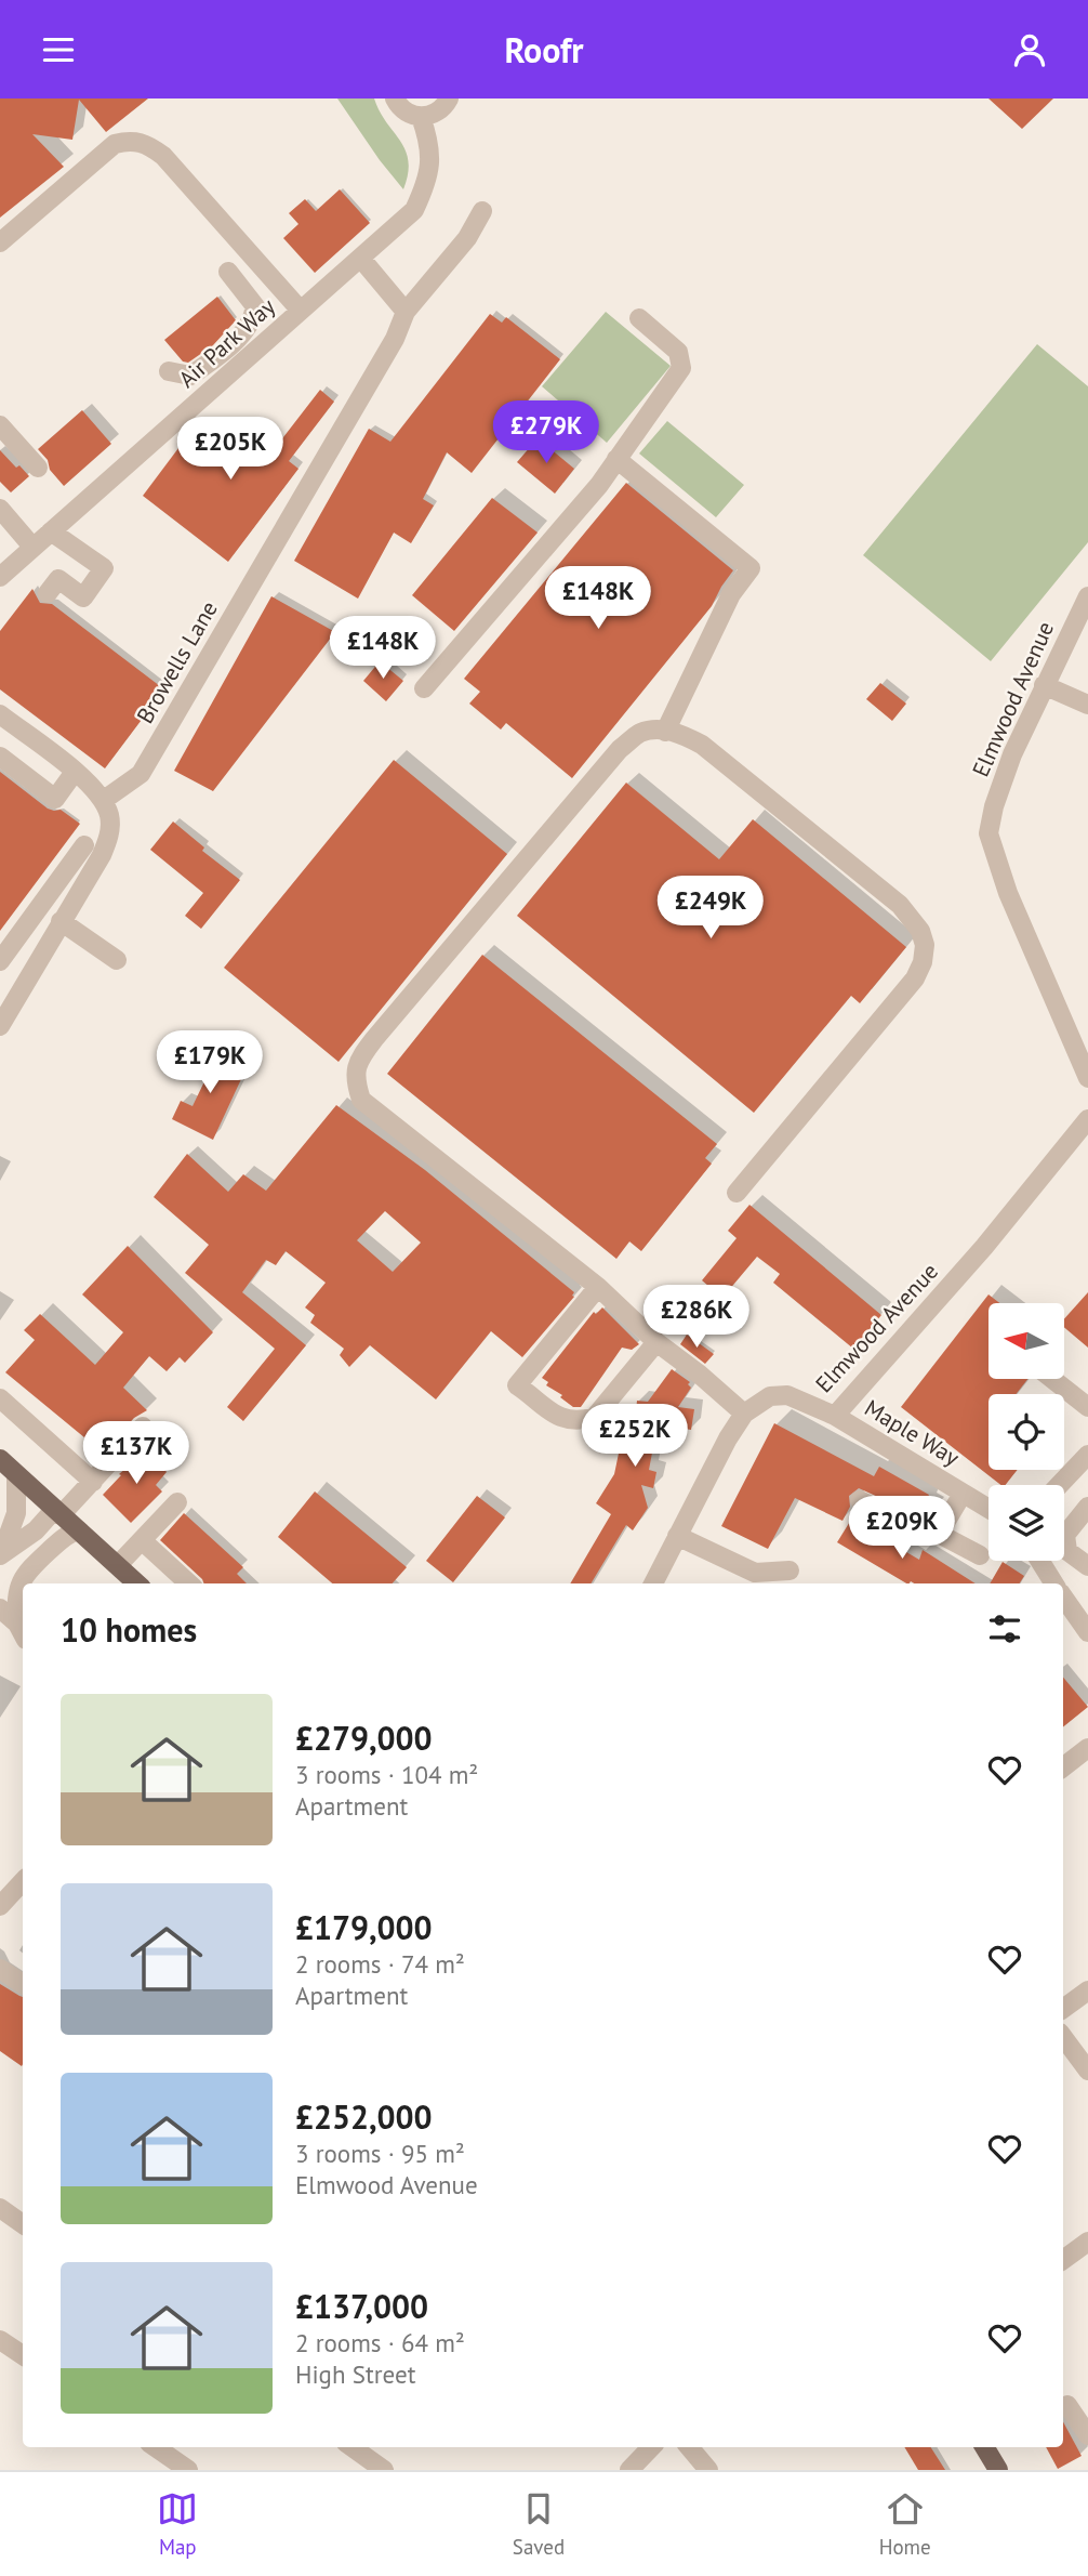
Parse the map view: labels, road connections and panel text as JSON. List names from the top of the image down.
{
  "streets": {
    "street": [
      "Air Park Way",
      "Browells Lane",
      "Elmwood Avenue",
      "Maple Way"
    ]
  },
  "crossings": [
    ["Elmwood Avenue", "Maple Way"]
  ],
  "north": "left",
  "page": {
    "header": "Roofr",
    "price": [
      "£279K",
      "£205K",
      "£148K",
      "£148K",
      "£249K",
      "£179K",
      "£286K",
      "£252K",
      "£137K",
      "£209K"
    ],
    "heading": "10 homes",
    "list": [
      {
        "name": "£279,000",
        "note": "3 rooms · 104 m² · Apartment"
      },
      {
        "name": "£179,000",
        "note": "2 rooms · 74 m² · Apartment"
      },
      {
        "name": "£252,000",
        "note": "3 rooms · 95 m² · Elmwood Avenue"
      },
      {
        "name": "£137,000",
        "note": "2 rooms · 64 m² · High Street"
      }
    ],
    "tabs": ["Map", "Saved", "Home"]
  }
}
